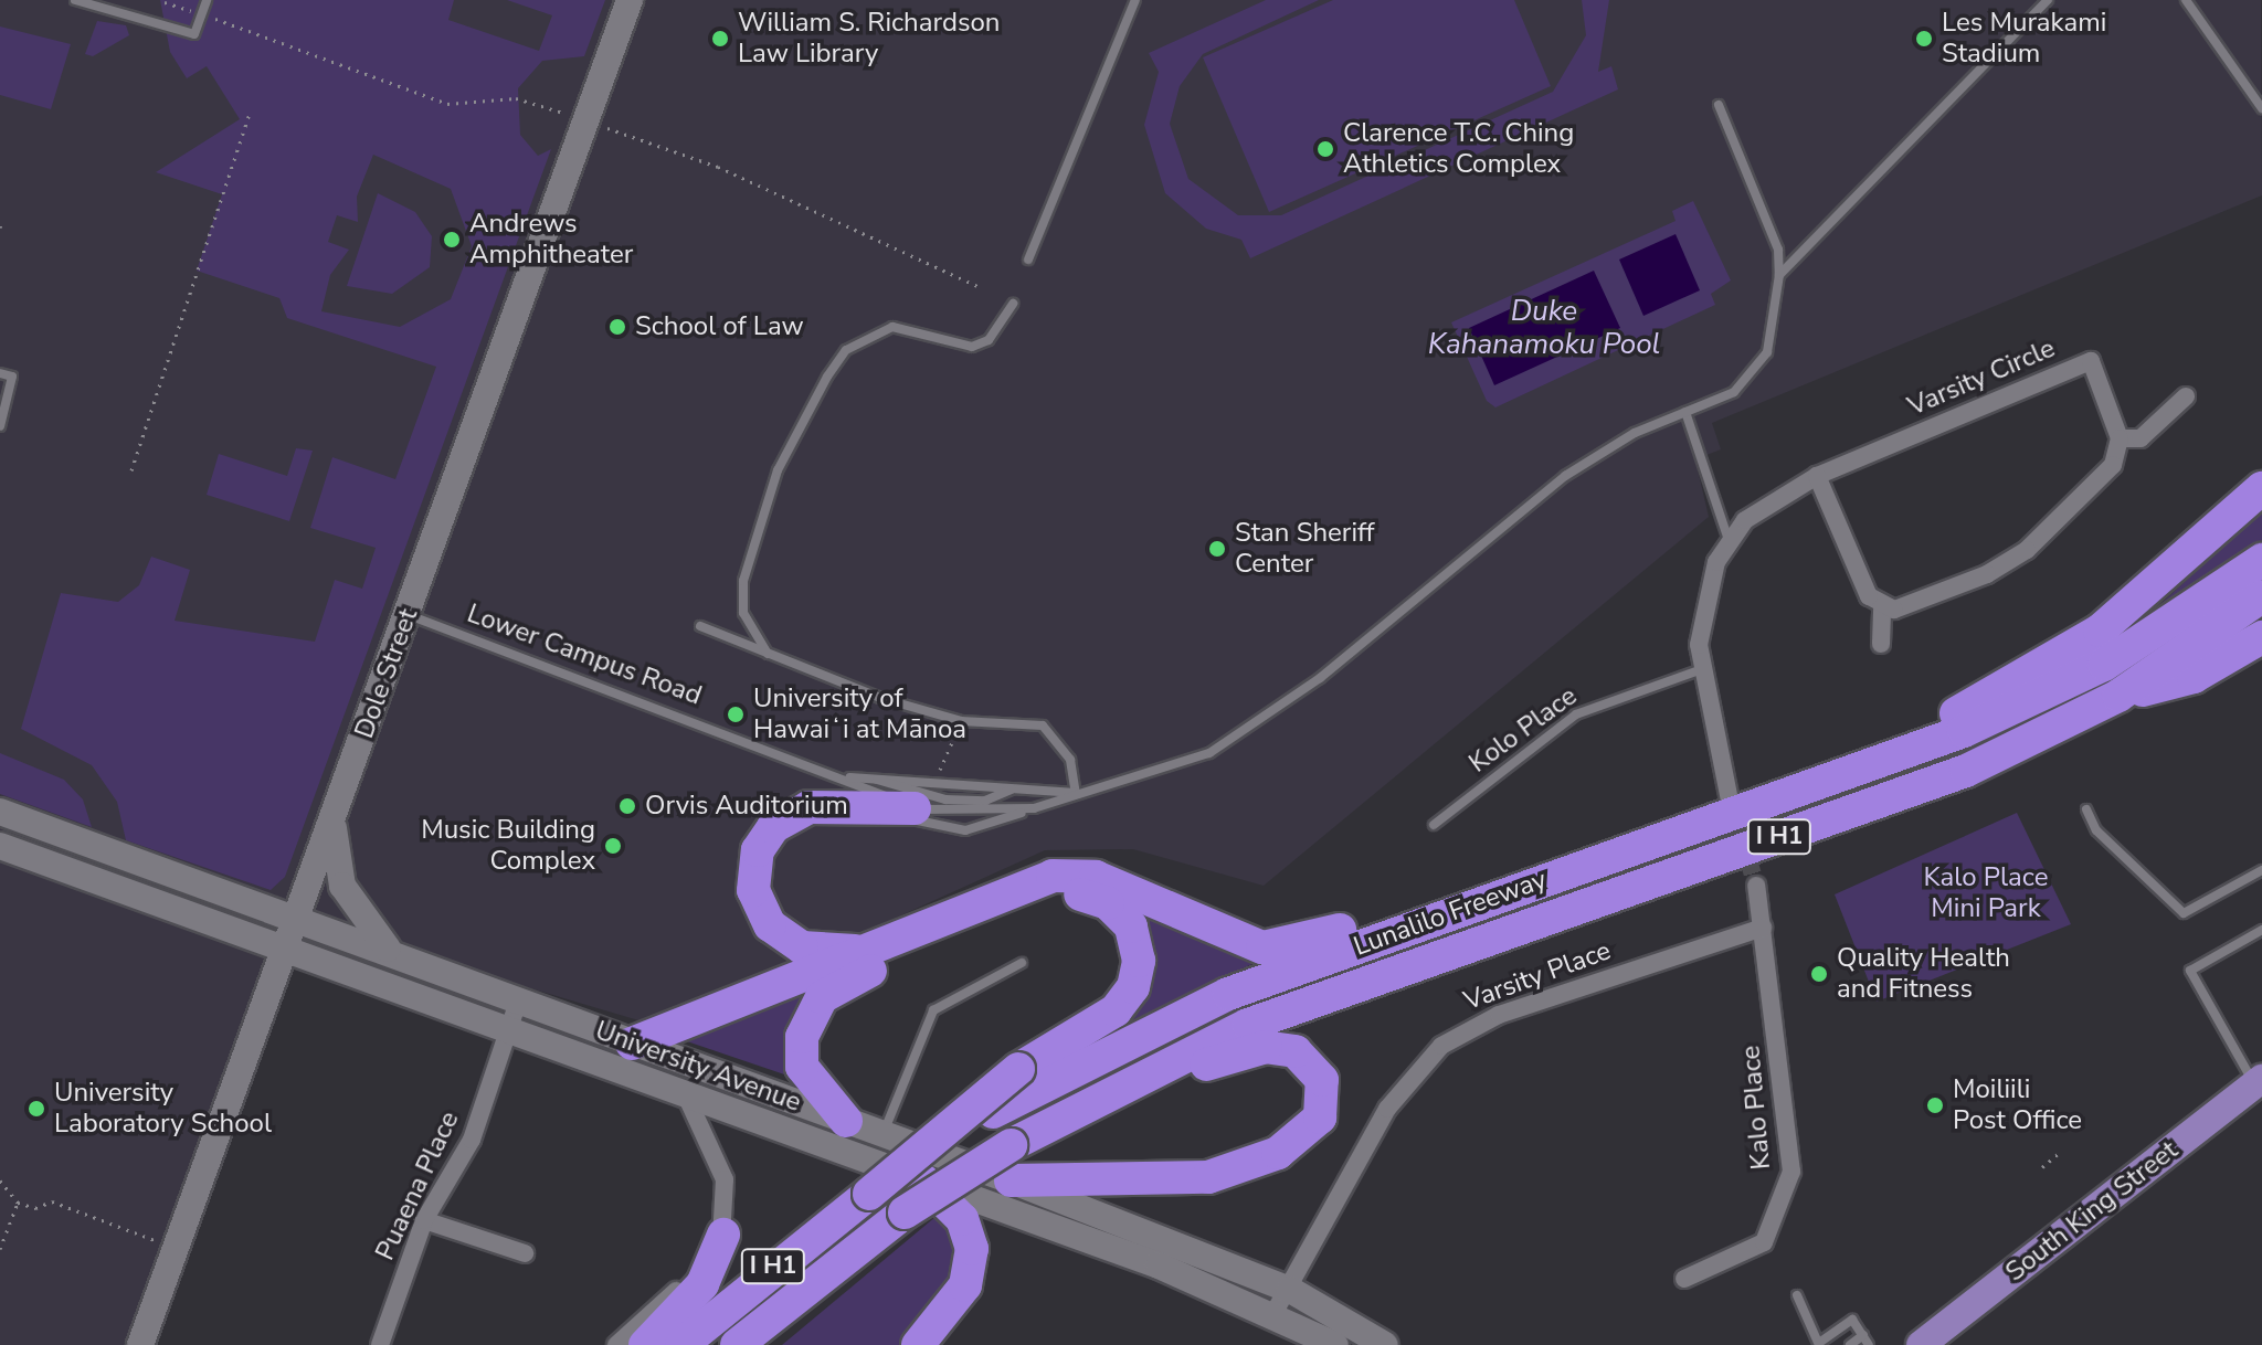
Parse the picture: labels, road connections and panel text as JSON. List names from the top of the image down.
{
  "streets": {
    "highway": ["I H1", "Lunalilo Freeway"],
    "main road": ["Dole Street", "University Avenue", "South King Street"],
    "street": [
      "Varsity Circle",
      "Varsity Place",
      "Kalo Place",
      "Puaena Place"
    ],
    "lane": ["Lower Campus Road", "Kolo Place"]
  },
  "crossings": [
    ["Varsity Circle", "Kolo Place"],
    ["Lower Campus Road", "Dole Street"],
    ["Dole Street", "University Avenue"],
    ["Lunalilo Freeway", "University Avenue"],
    ["Varsity Place", "University Avenue"],
    ["Varsity Place", "Kalo Place"],
    ["University Avenue", "Puaena Place"]
  ],
  "water": ["Duke Kahanamoku Pool"],
  "parks": ["Kalo Place Mini Park"],
  "places": [
    "William S. Richardson Law Library",
    "Les Murakami Stadium",
    "Clarence T.C. Ching Athletics Complex",
    "Andrews Amphitheater",
    "School of Law",
    "Stan Sheriff Center",
    "University of Hawaiʻi at Mānoa",
    "Orvis Auditorium",
    "Music Building Complex",
    "Quality Health and Fitness",
    "Moiliili Post Office",
    "University Laboratory School"
  ]
}
